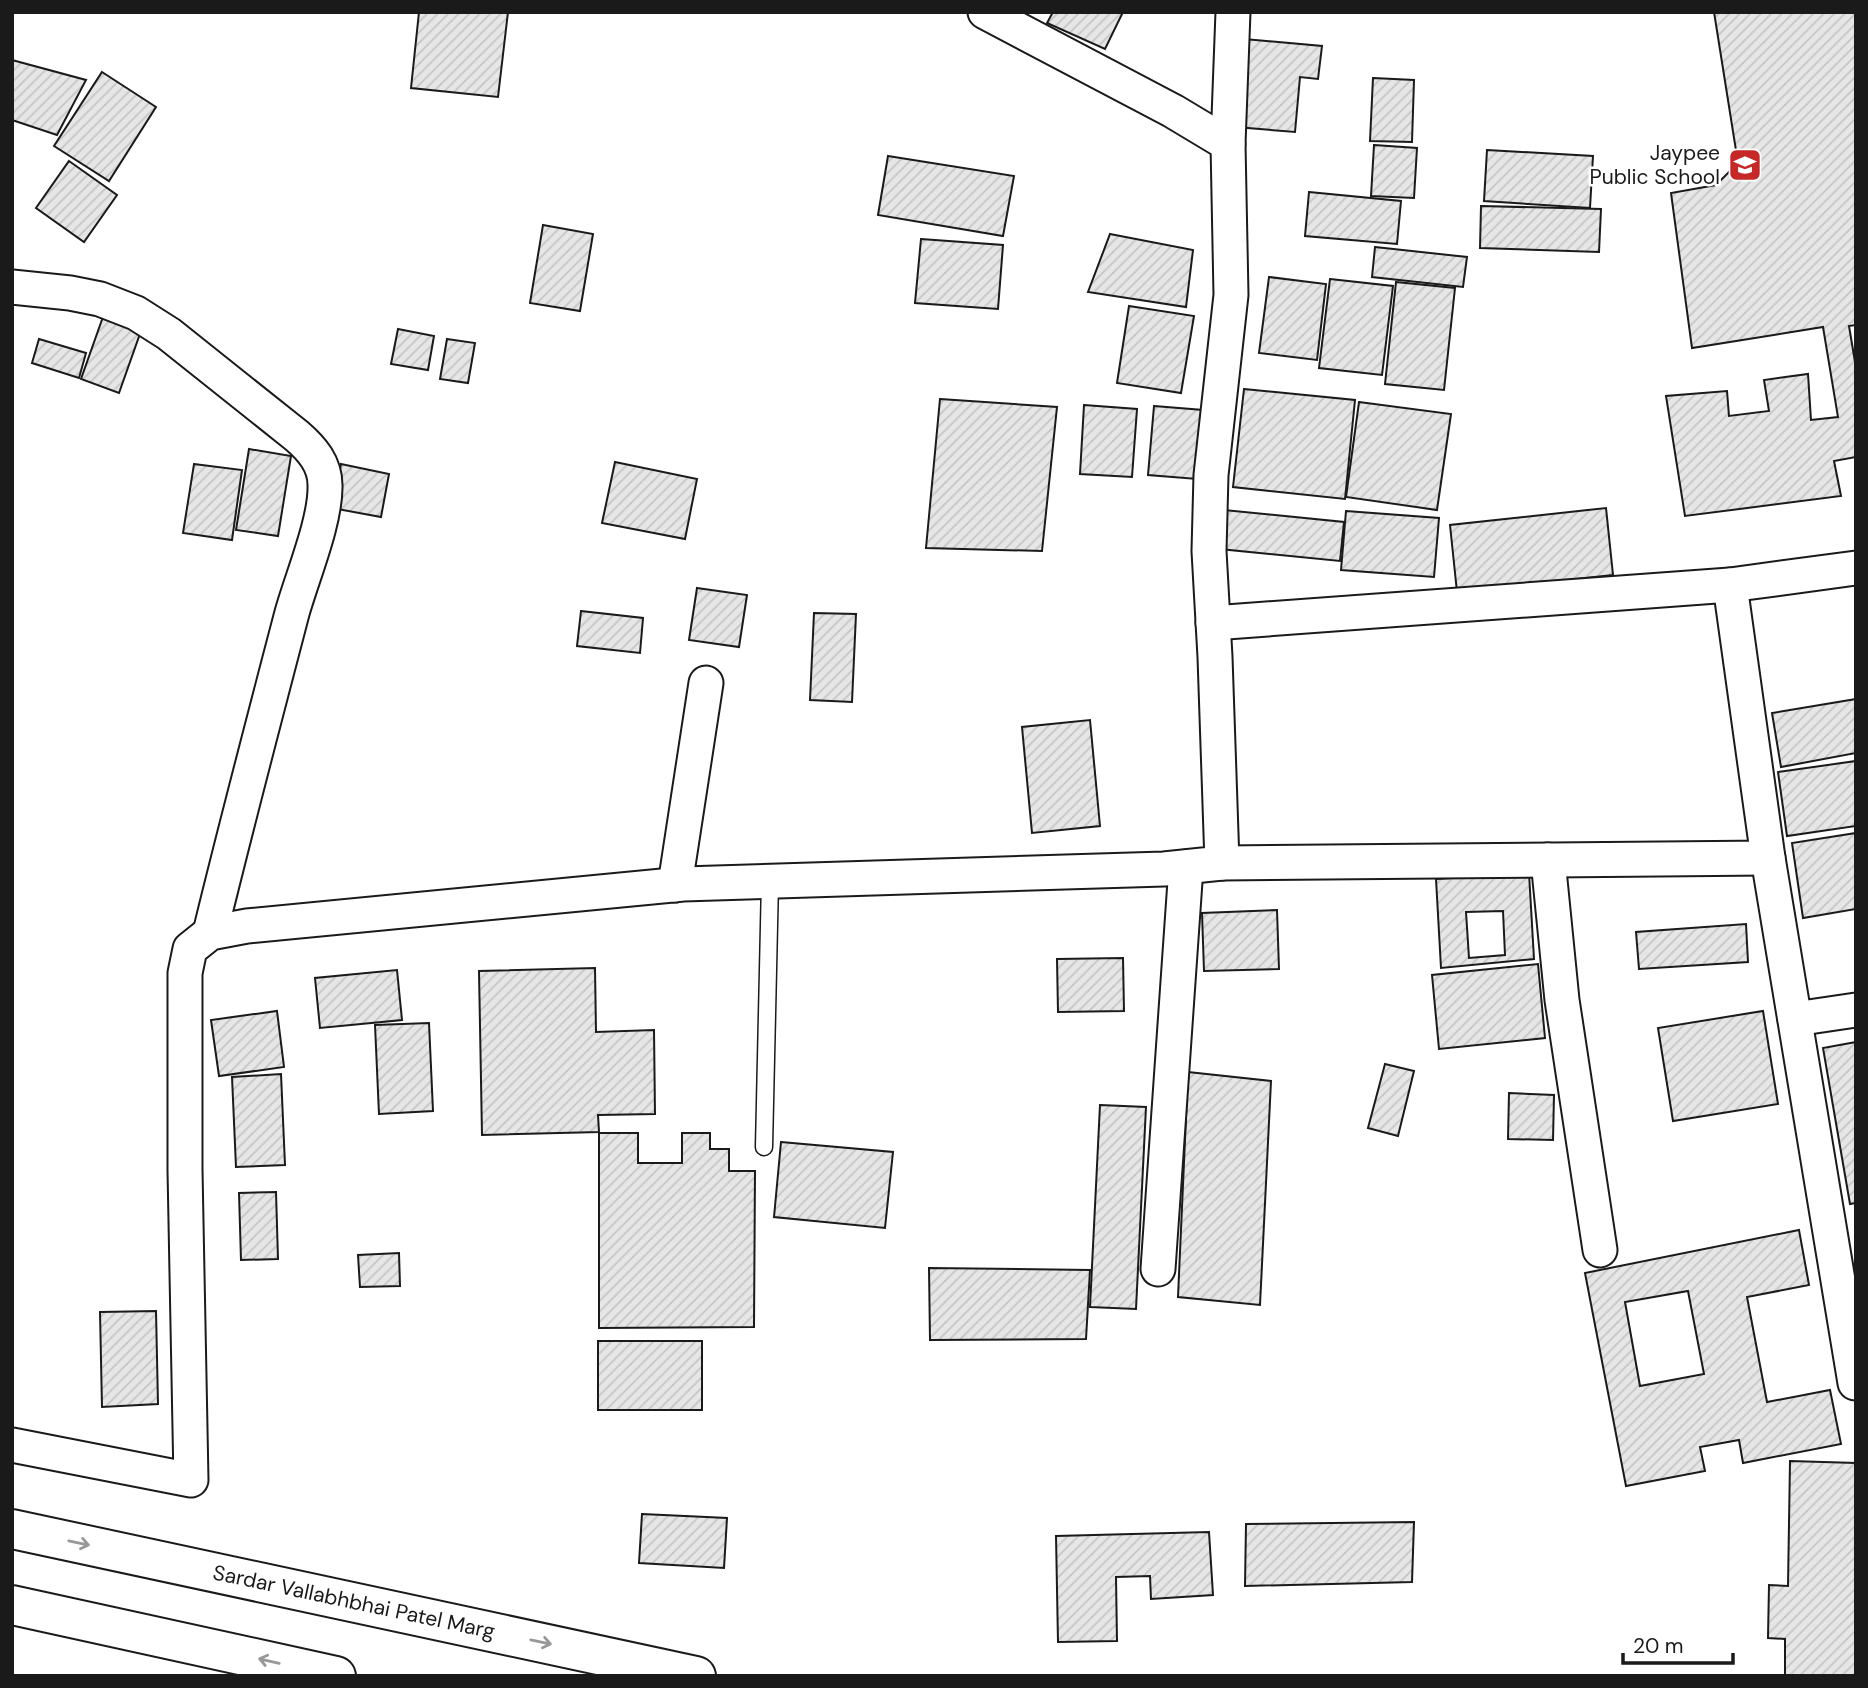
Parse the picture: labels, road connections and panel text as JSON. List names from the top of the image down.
{
  "streets": {
    "street": ["Sardar Vallabhbhai Patel Marg"]
  },
  "places": {
    "school or university": ["Jaypee Public School"]
  },
  "scale_bar": "20 m"
}
